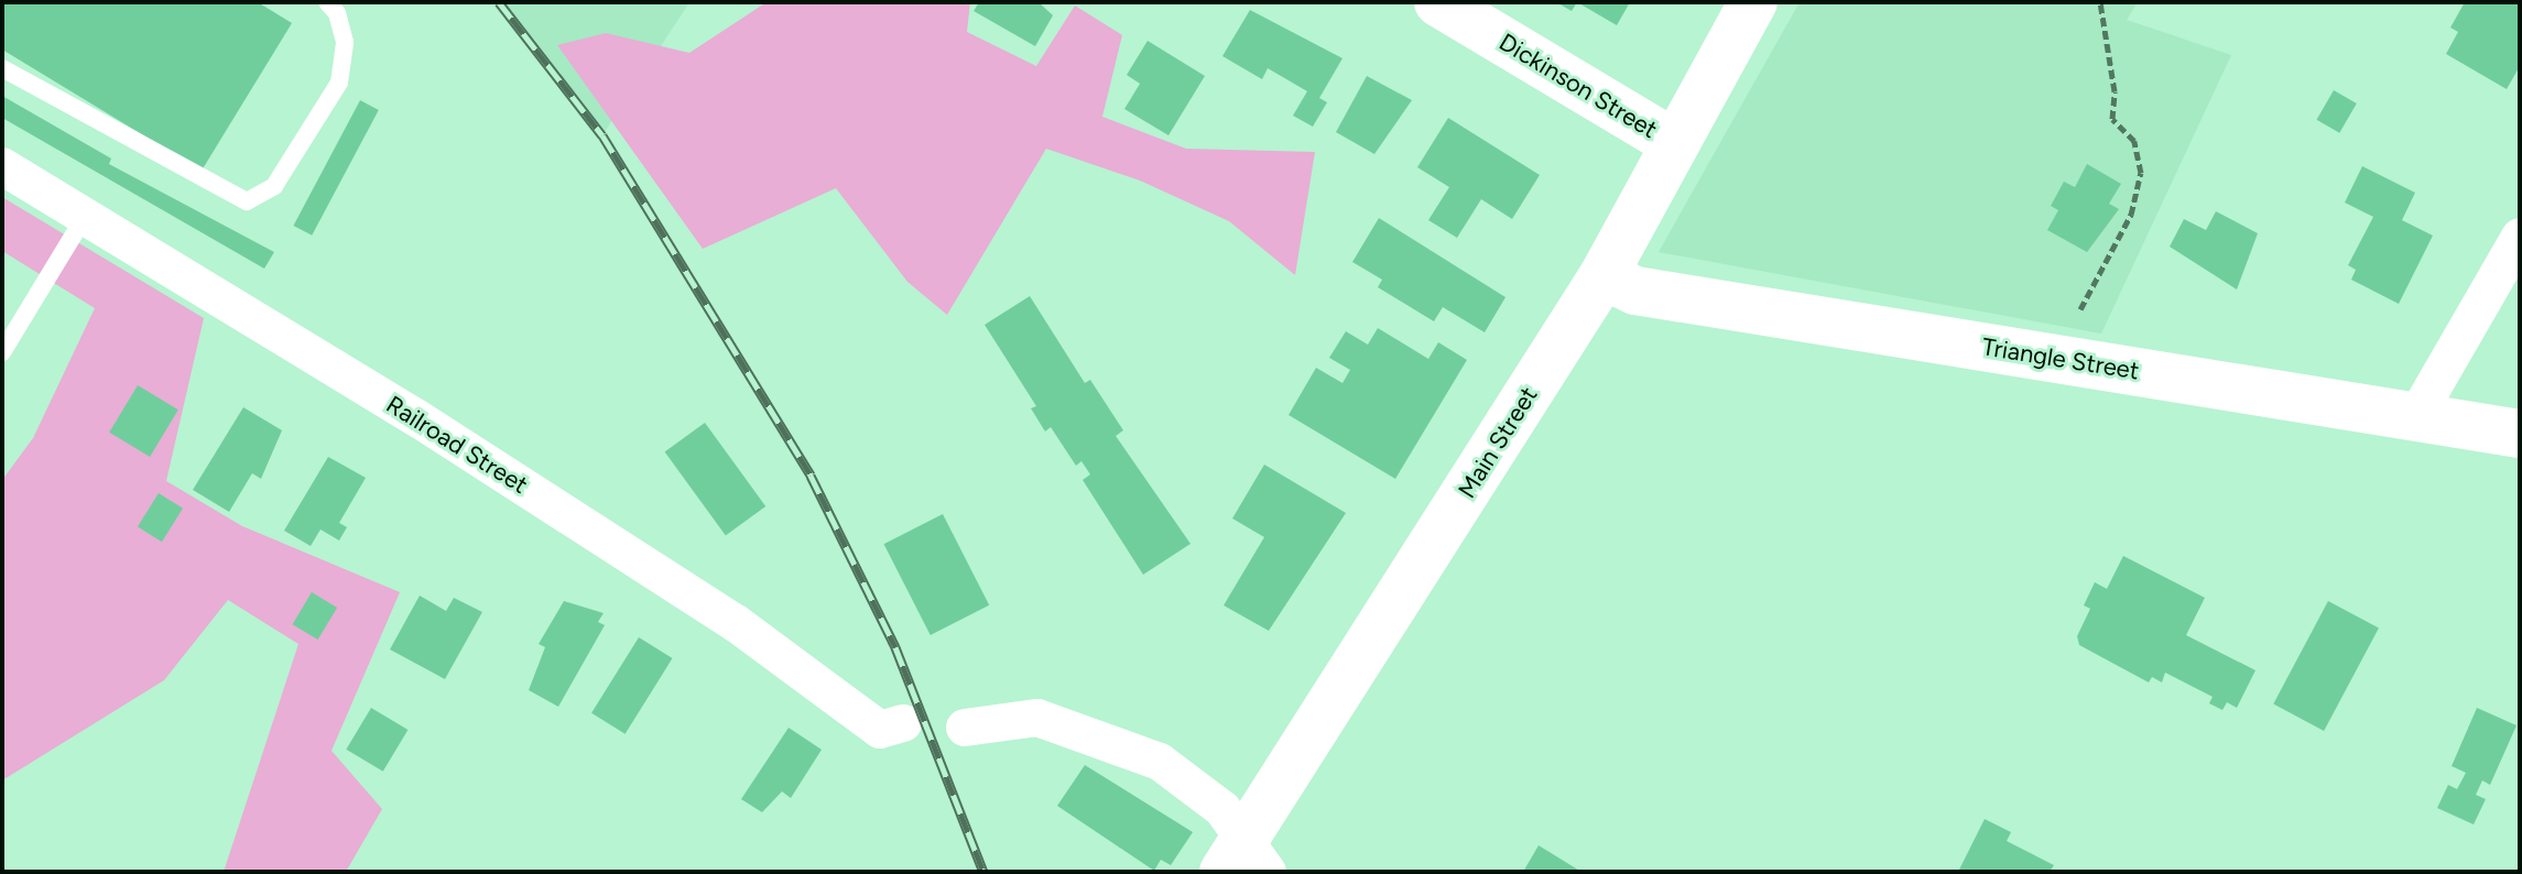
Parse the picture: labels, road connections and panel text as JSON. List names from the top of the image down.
{
  "streets": {
    "main road": ["Dickinson Street", "Triangle Street", "Main Street"],
    "street": ["Railroad Street"]
  },
  "crossings": [
    ["Dickinson Street", "Main Street"],
    ["Triangle Street", "Main Street"]
  ]
}
